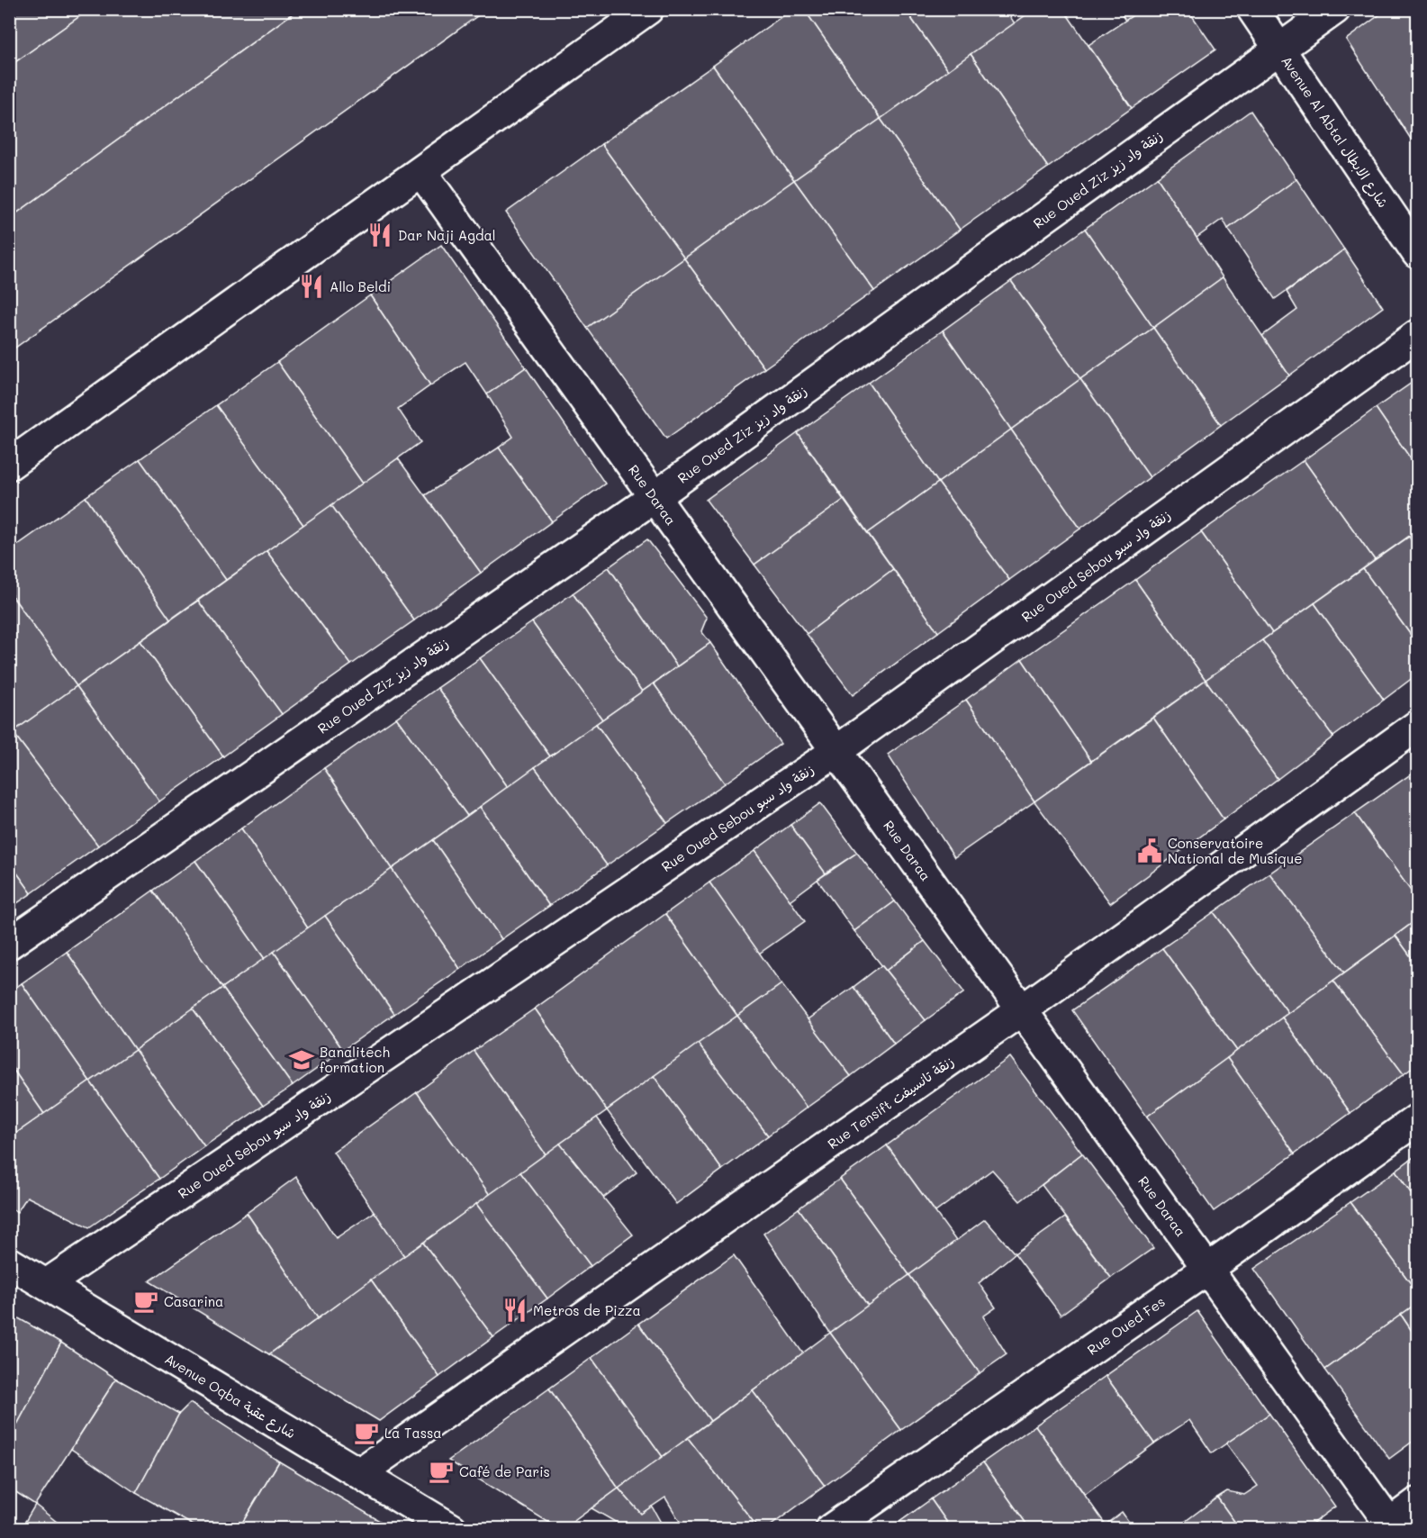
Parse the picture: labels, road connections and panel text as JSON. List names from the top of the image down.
{
  "streets": {
    "street": [
      "Avenue Al Abtal شارع الابطال",
      "Rue Oued Ziz زنقة واد زيز",
      "Rue Daraa",
      "Rue Oued Sebou زنقة واد سبو",
      "Rue Tensift زنقة تانسيفت",
      "Rue Oued Fes",
      "Avenue Oqba شارع عقبة"
    ]
  },
  "crossings": [
    ["Avenue Al Abtal شارع الابطال", "Rue Oued Ziz زنقة واد زيز"],
    ["Rue Oued Ziz زنقة واد زيز", "Rue Daraa"],
    ["Rue Daraa", "Rue Oued Sebou زنقة واد سبو"],
    ["Rue Daraa", "Rue Tensift زنقة تانسيفت"],
    ["Rue Daraa", "Rue Oued Fes"],
    ["Rue Oued Sebou زنقة واد سبو", "Avenue Oqba شارع عقبة"],
    ["Rue Tensift زنقة تانسيفت", "Avenue Oqba شارع عقبة"]
  ],
  "places": {
    "restaurant": ["Dar Naji Agdal", "Allo Beldi", "Metros de Pizza"],
    "public building": ["Conservatoire National de Musique"],
    "school or university": ["Banalitech formation"],
    "cafe": ["Casarina", "La Tassa", "Café de Paris"]
  }
}
